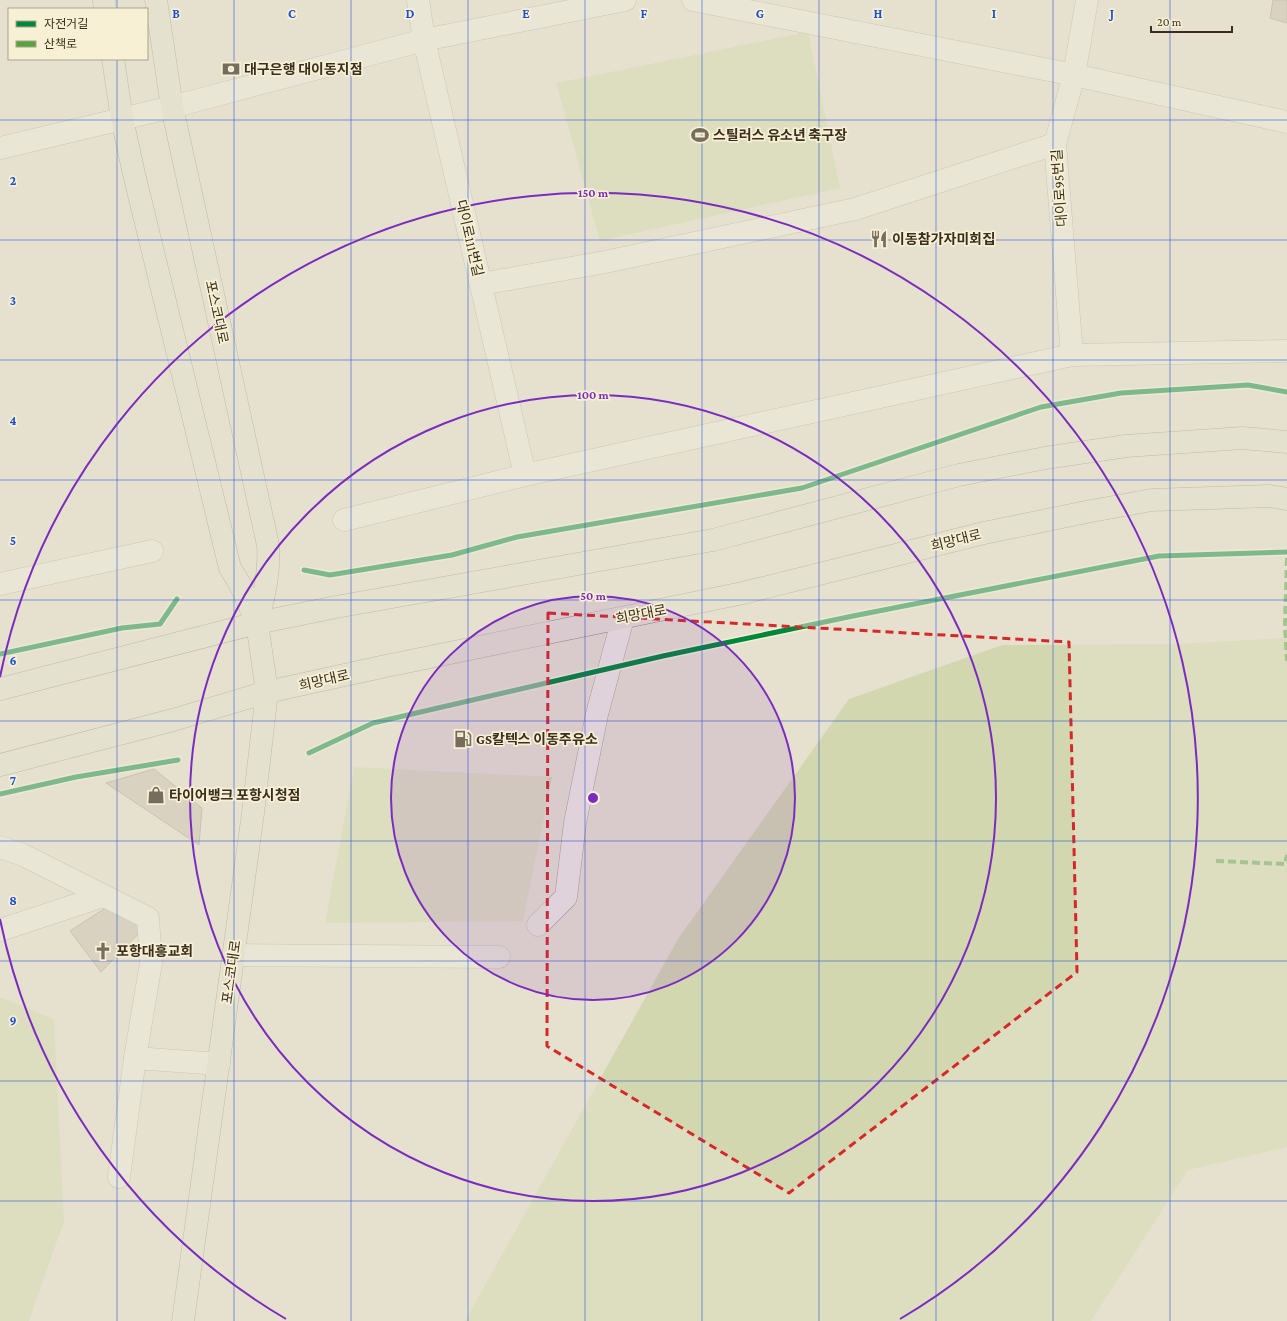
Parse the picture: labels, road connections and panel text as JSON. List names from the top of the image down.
{
  "streets": {
    "main road": ["포스코대로", "희망대로"],
    "street": ["대이로95번길", "대이로111번길"]
  },
  "crossings": [
    ["포스코대로", "희망대로"]
  ],
  "places": {
    "bank": ["대구은행 대이동지점"],
    "sports": ["스틸러스 유소년 축구장"],
    "restaurant": ["이동참가자미회집"],
    "fuel station": ["GS칼텍스 이동주유소"],
    "shop": ["타이어뱅크 포항시청점"],
    "church": ["포항대흥교회"]
  },
  "legend": ["자전거길", "산책로"],
  "scale_bar": "20 m",
  "grid": {
    "columns": [
      "B",
      "C",
      "D",
      "E",
      "F",
      "G",
      "H",
      "I",
      "J"
    ],
    "rows": [
      "2",
      "3",
      "4",
      "5",
      "6",
      "7",
      "8",
      "9"
    ]
  },
  "rings": ["150 m", "100 m", "50 m"]
}
